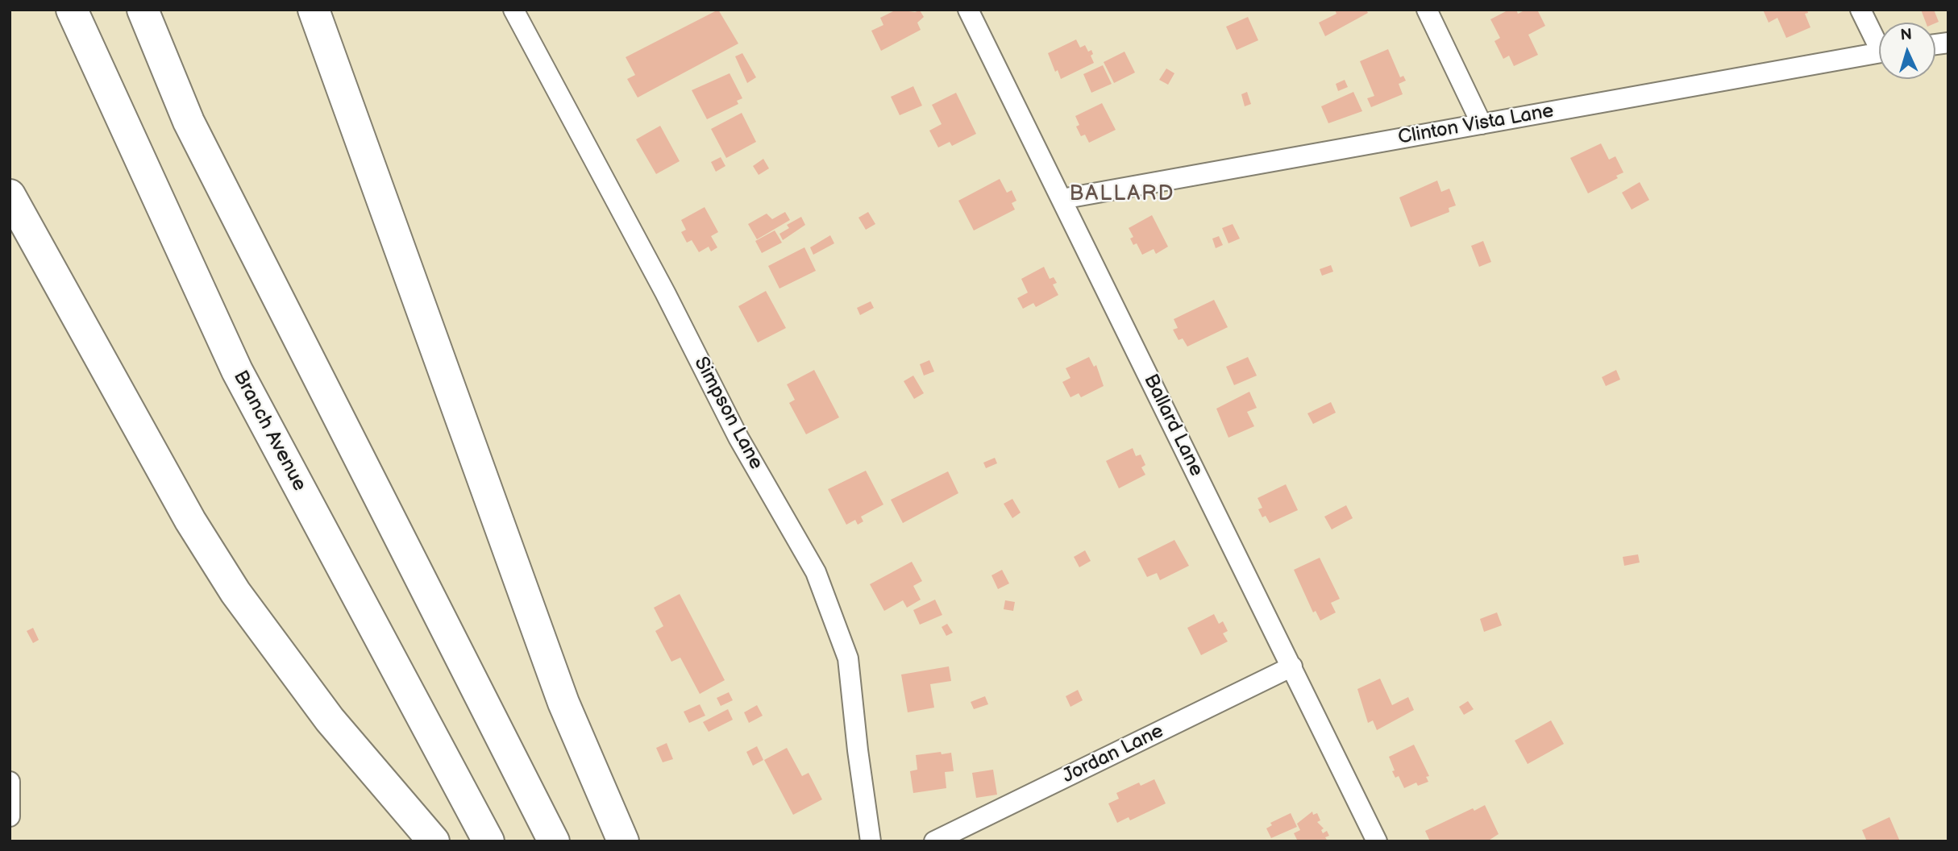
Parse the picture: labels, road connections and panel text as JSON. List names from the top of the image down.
{
  "streets": {
    "highway": ["Branch Avenue"],
    "street": [
      "Clinton Vista Lane",
      "Simpson Lane",
      "Ballard Lane",
      "Jordan Lane"
    ]
  },
  "crossings": [
    ["Clinton Vista Lane", "Ballard Lane"],
    ["Ballard Lane", "Jordan Lane"]
  ],
  "districts": ["BALLARD"],
  "north": "top"
}
